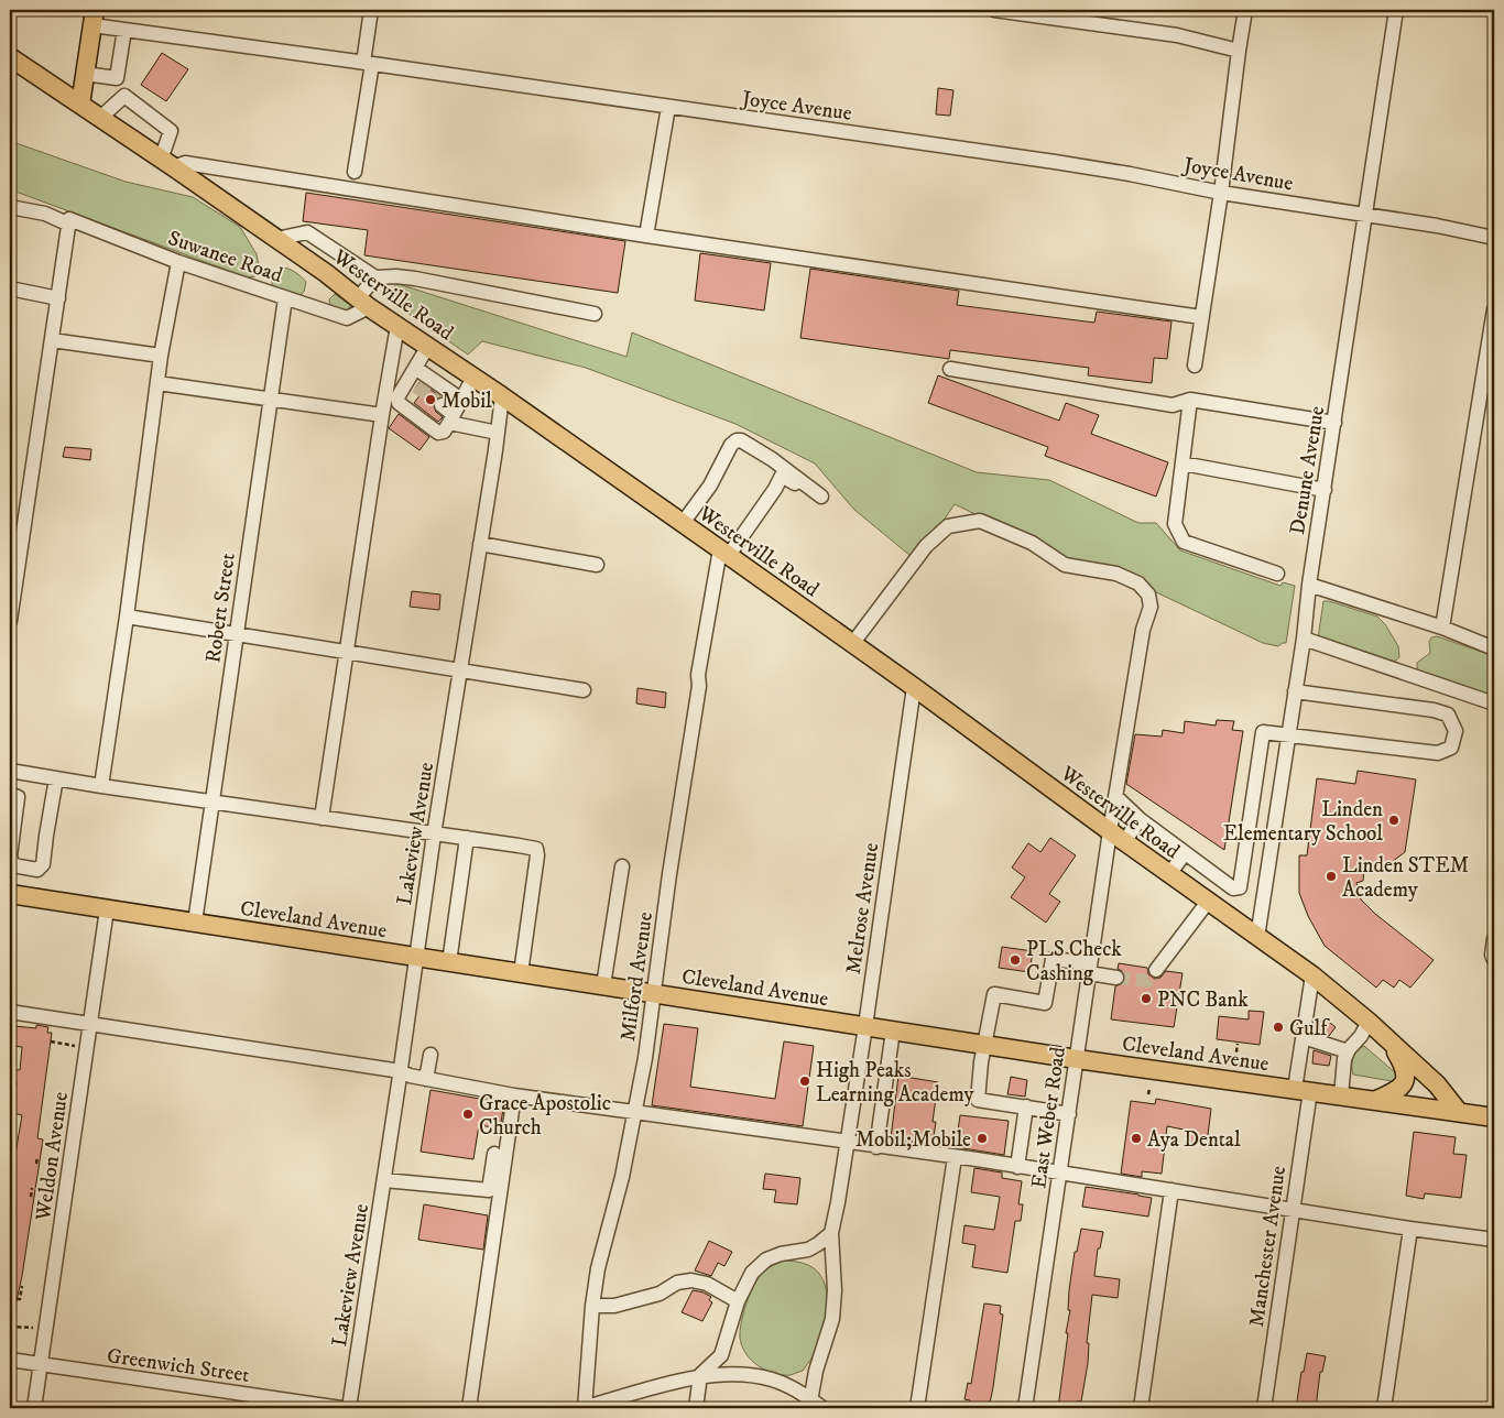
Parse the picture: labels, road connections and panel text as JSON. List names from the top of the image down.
{
  "streets": {
    "main road": ["Westerville Road", "Cleveland Avenue"],
    "street": [
      "Joyce Avenue",
      "Suwanee Road",
      "Denune Avenue",
      "Robert Street",
      "Lakeview Avenue",
      "Melrose Avenue",
      "Milford Avenue",
      "East Weber Road",
      "Weldon Avenue",
      "Manchester Avenue",
      "Greenwich Street"
    ]
  },
  "crossings": [
    ["Joyce Avenue", "Denune Avenue"],
    ["Suwanee Road", "Westerville Road"],
    ["Suwanee Road", "Robert Street"],
    ["Westerville Road", "Denune Avenue"],
    ["Westerville Road", "Lakeview Avenue"],
    ["Westerville Road", "Melrose Avenue"],
    ["Westerville Road", "Cleveland Avenue"],
    ["Westerville Road", "Milford Avenue"],
    ["Westerville Road", "East Weber Road"],
    ["Westerville Road", "Manchester Avenue"],
    ["Robert Street", "Cleveland Avenue"],
    ["Lakeview Avenue", "Cleveland Avenue"],
    ["Melrose Avenue", "Cleveland Avenue"],
    ["Cleveland Avenue", "Milford Avenue"],
    ["Cleveland Avenue", "East Weber Road"],
    ["Cleveland Avenue", "Weldon Avenue"],
    ["Cleveland Avenue", "Manchester Avenue"],
    ["Weldon Avenue", "Greenwich Street"]
  ],
  "places": [
    "Mobil",
    "Linden Elementary School",
    "Linden STEM Academy",
    "PLS Check Cashing",
    "PNC Bank",
    "Gulf",
    "High Peaks Learning Academy",
    "Grace Apostolic Church",
    "Mobil;Mobile",
    "Aya Dental"
  ]
}
